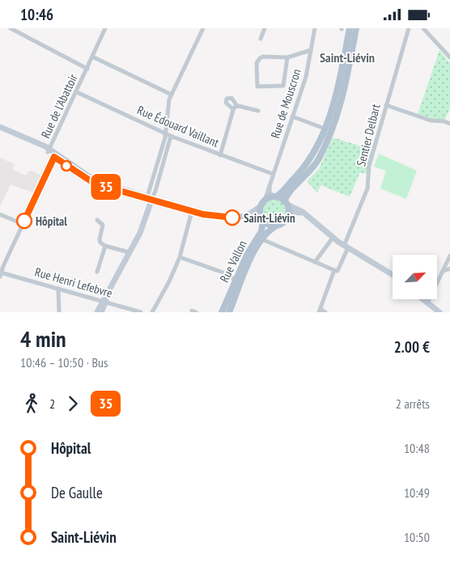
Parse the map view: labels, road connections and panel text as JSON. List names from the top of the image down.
{
  "streets": {
    "main road": ["Rue Vallon"],
    "street": [
      "Rue de Mouscron",
      "Rue de l'Abattoir",
      "Rue Édouard Vaillant",
      "Sentier Delbart",
      "Rue Henri Lefebvre"
    ]
  },
  "crossings": [
    ["Rue de Mouscron", "Rue Édouard Vaillant"],
    ["Rue de Mouscron", "Rue Vallon"],
    ["Rue de l'Abattoir", "Rue Édouard Vaillant"]
  ],
  "districts": ["Saint-Liévin"],
  "places": ["Saint-Liévin", "Hôpital"],
  "lines": ["bus line 35"],
  "north": "top right",
  "page": {
    "status": "10:46",
    "on_map": "35",
    "heading": ["4 min", "10:46 – 10:50 · Bus", "2.00 €"],
    "legs": ["2", "35", "2 arrêts"],
    "list": [
      {
        "name": "Hôpital",
        "value": "10:48"
      },
      {
        "name": "De Gaulle",
        "value": "10:49"
      },
      {
        "name": "Saint-Liévin",
        "value": "10:50"
      }
    ]
  }
}
